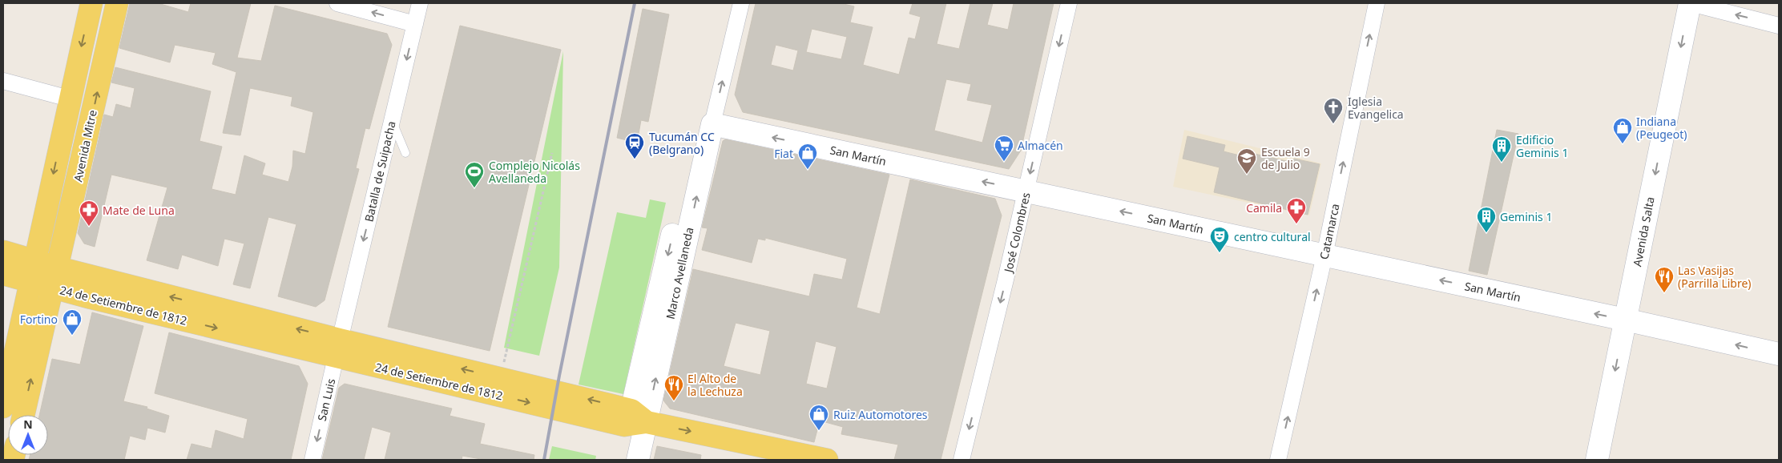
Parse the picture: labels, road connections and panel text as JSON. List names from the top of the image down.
{
  "streets": {
    "main road": [
      "Avenida Mitre",
      "San Martín",
      "Avenida Salta",
      "Marco Avellaneda",
      "24 de Setiembre de 1812"
    ],
    "street": [
      "Batalla de Suipacha",
      "Catamarca",
      "José Colombres",
      "San Luis"
    ]
  },
  "crossings": [
    ["Avenida Mitre", "24 de Setiembre de 1812"],
    ["San Martín", "Catamarca"],
    ["San Martín", "Avenida Salta"],
    ["San Martín", "José Colombres"],
    ["San Martín", "Marco Avellaneda"],
    ["Batalla de Suipacha", "24 de Setiembre de 1812"],
    ["Batalla de Suipacha", "San Luis"],
    ["Marco Avellaneda", "24 de Setiembre de 1812"],
    ["24 de Setiembre de 1812", "San Luis"]
  ],
  "one_way": [
    "San Martín",
    "Batalla de Suipacha",
    "Catamarca",
    "Avenida Salta",
    "José Colombres",
    "San Luis"
  ],
  "places": {
    "church": ["Iglesia Evangelica"],
    "shop": [
      "Indiana (Peugeot)",
      "Fiat",
      "Fortino",
      "Ruiz Automotores"
    ],
    "station": ["Tucumán CC (Belgrano)"],
    "supermarket": ["Almacén"],
    "building": ["Edificio Geminis 1", "Geminis 1"],
    "school or university": ["Escuela 9 de Julio"],
    "sports": ["Complejo Nicolás Avellaneda"],
    "pharmacy": ["Camila", "Mate de Luna"],
    "theatre": ["centro cultural"],
    "restaurant": ["Las Vasijas (Parrilla Libre)", "El Alto de la Lechuza"]
  },
  "north": "top"
}
